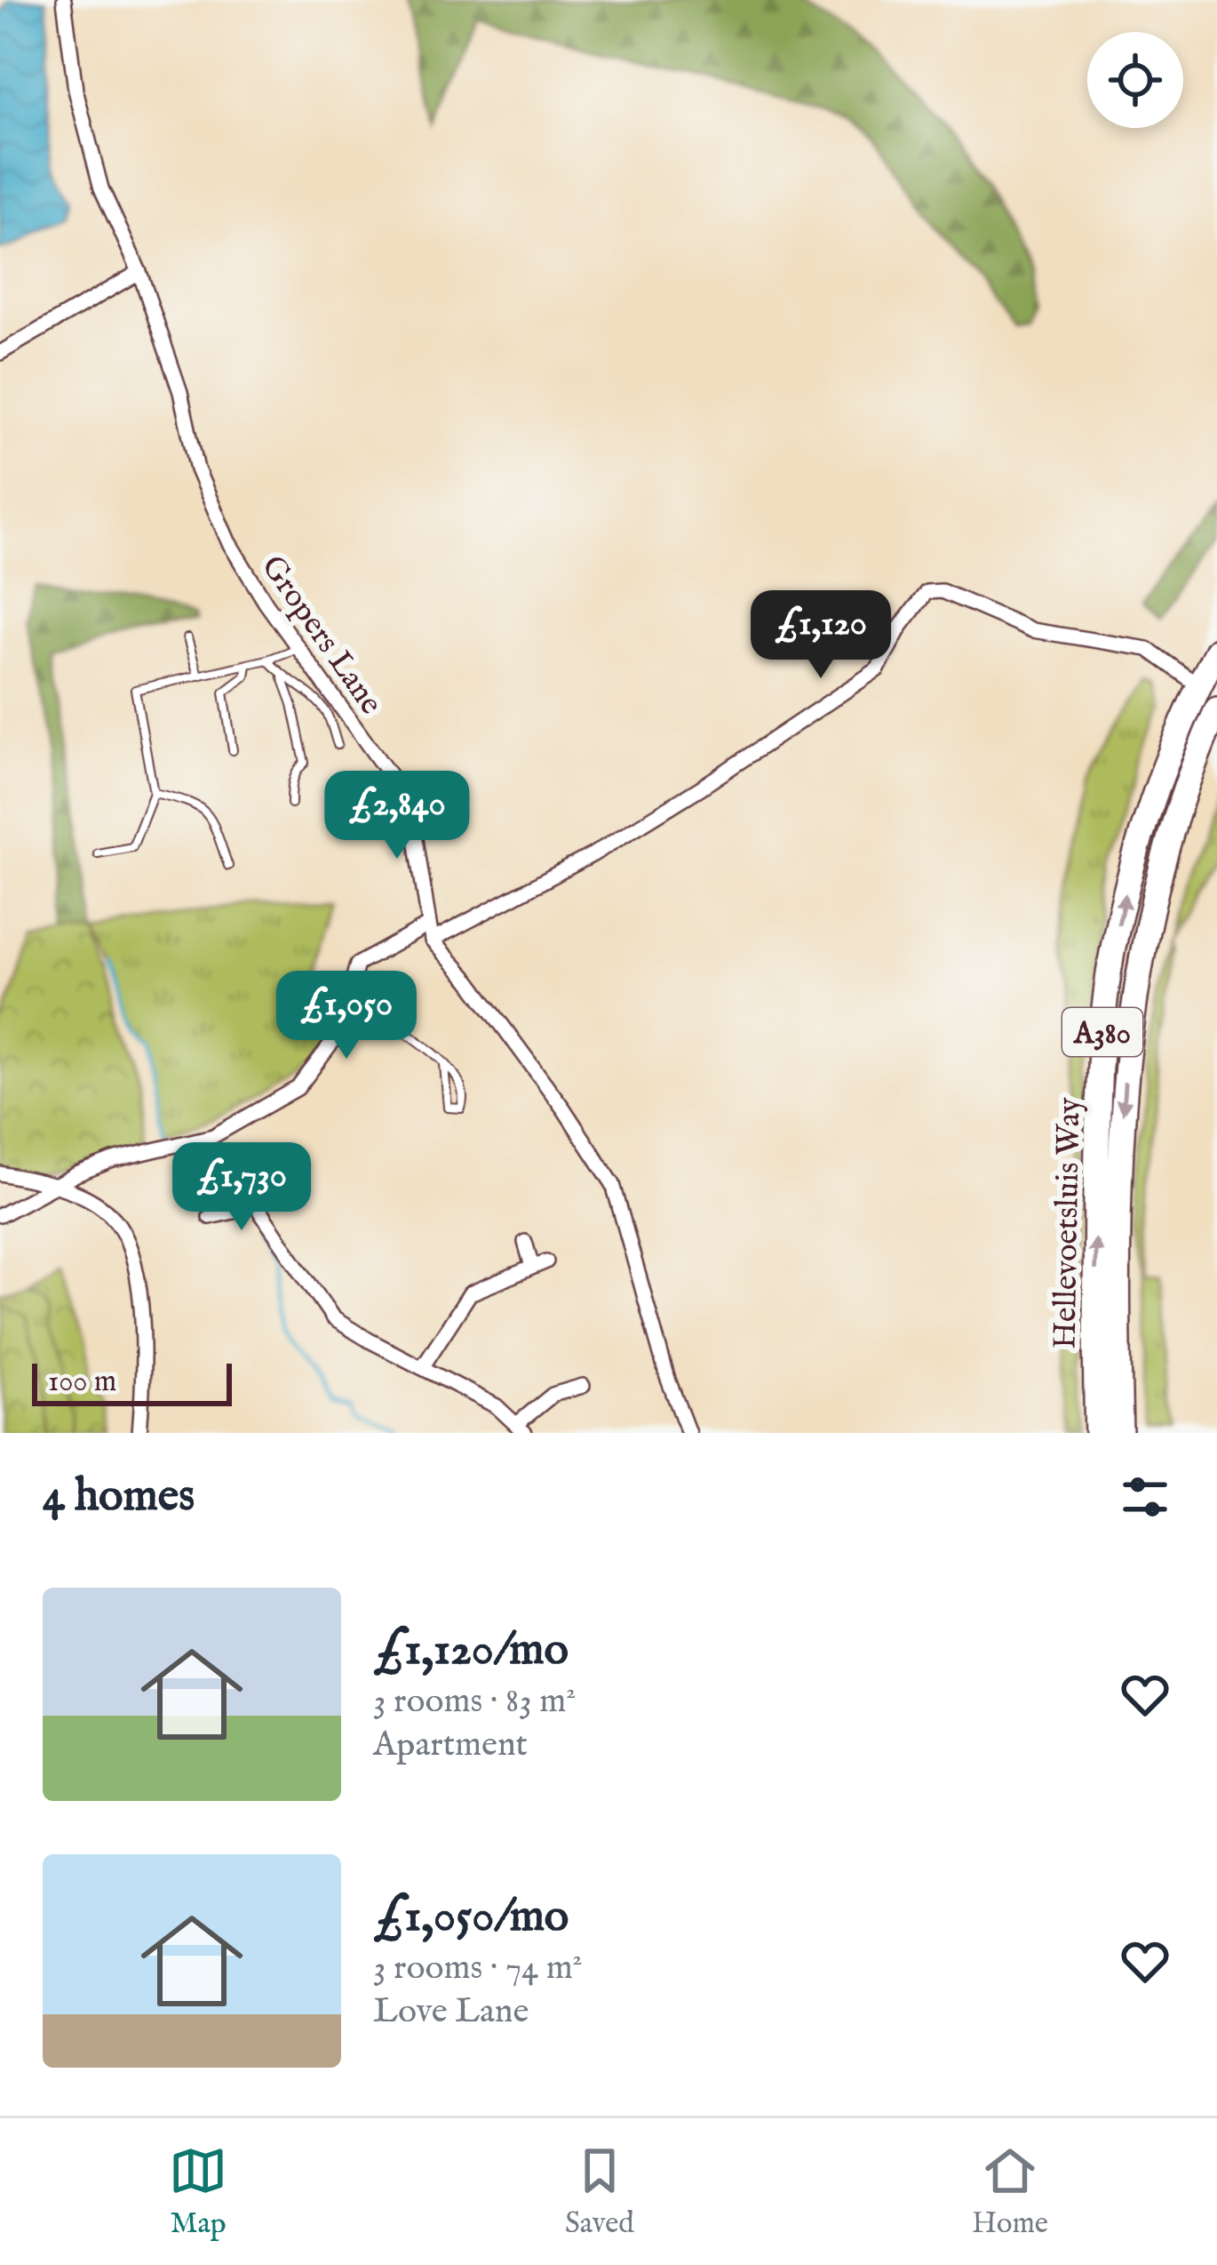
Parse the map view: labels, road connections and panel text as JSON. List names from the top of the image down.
{
  "streets": {
    "highway": ["A380", "Hellevoetsluis Way"],
    "street": ["Gropers Lane"]
  },
  "scale_bar": "100 m",
  "page": {
    "price": [
      "£1,120",
      "£2,840",
      "£1,050",
      "£1,730"
    ],
    "scale": "100 m",
    "heading": "4 homes",
    "list": [
      {
        "name": "£1,120/mo",
        "note": "3 rooms · 83 m² · Apartment"
      },
      {
        "name": "£1,050/mo",
        "note": "3 rooms · 74 m² · Love Lane"
      }
    ],
    "tabs": ["Map", "Saved", "Home"]
  }
}
